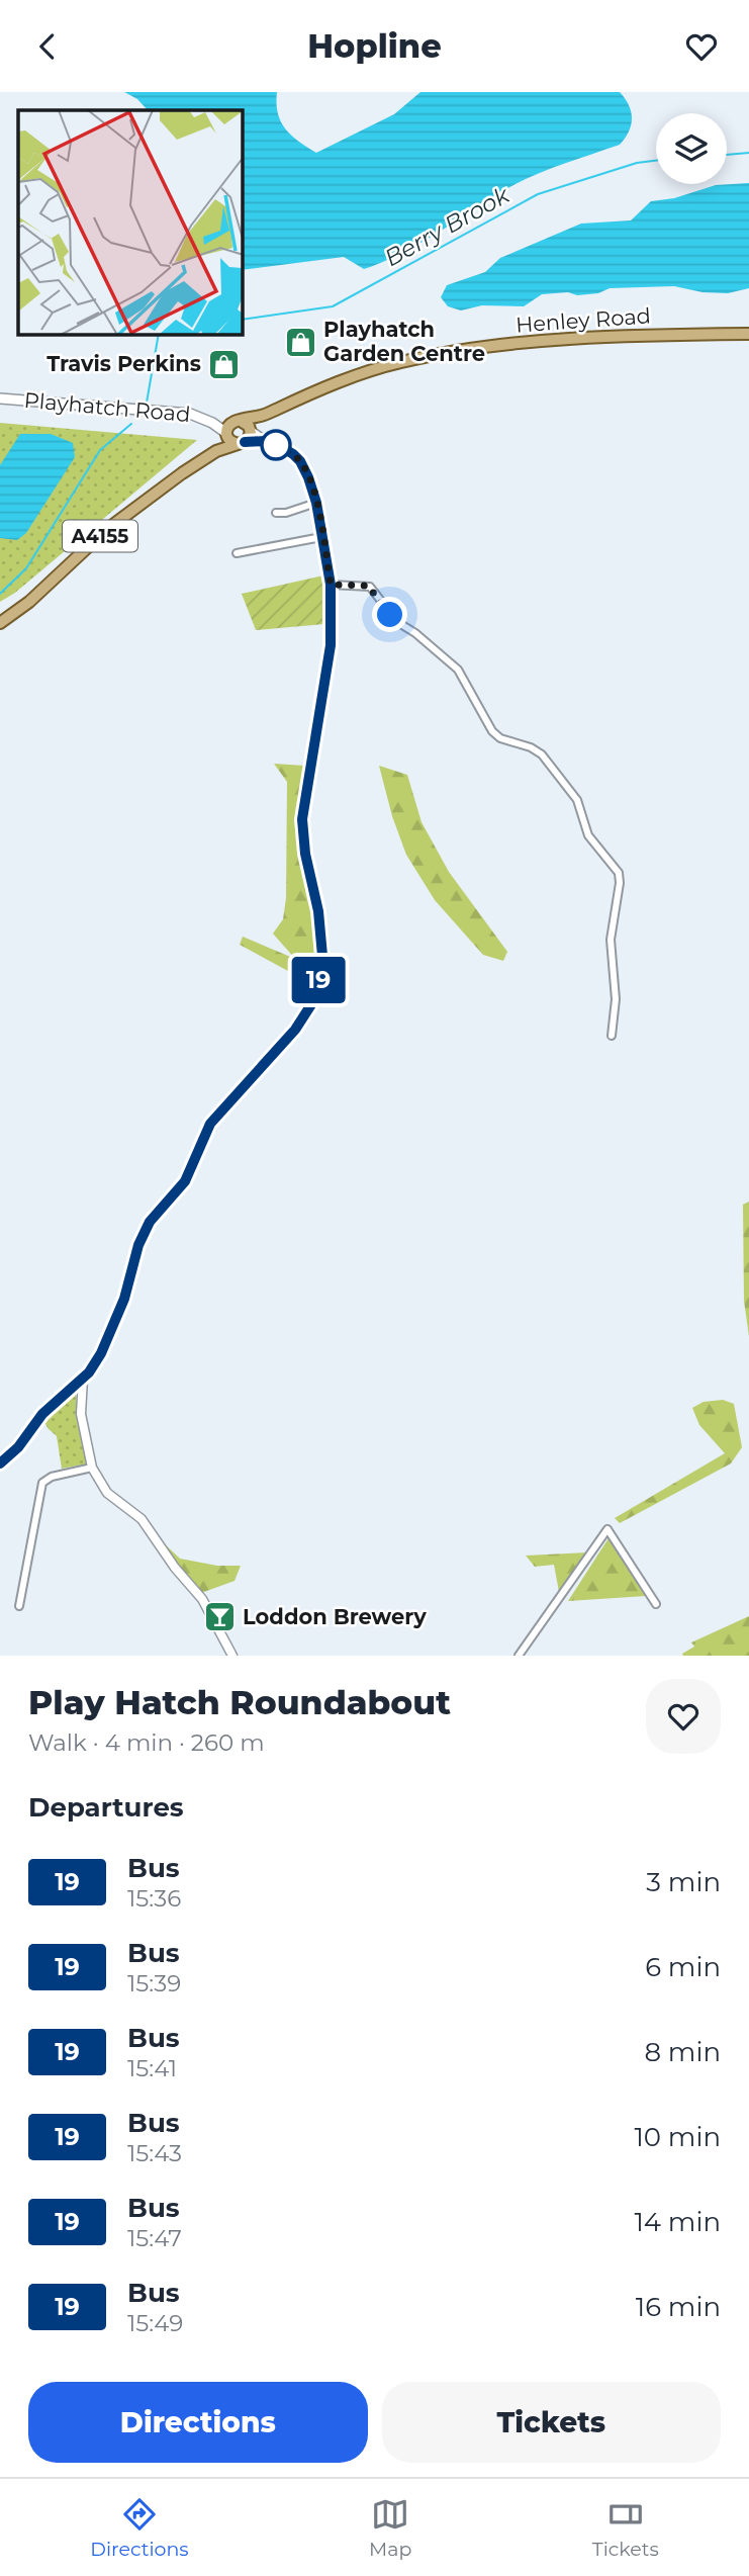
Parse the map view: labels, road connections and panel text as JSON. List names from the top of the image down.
{
  "streets": {
    "main road": ["Henley Road", "Playhatch Road", "A4155"]
  },
  "crossings": [
    ["Henley Road", "Playhatch Road"],
    ["Henley Road", "A4155"],
    ["Playhatch Road", "A4155"]
  ],
  "water": ["Berry Brook"],
  "places": {
    "shop": ["Playhatch Garden Centre", "Travis Perkins"],
    "bar": ["Loddon Brewery"]
  },
  "lines": ["bus line 19"],
  "page": {
    "header": "Hopline",
    "on_map": "19",
    "heading": [
      ["Play Hatch Roundabout", "Walk · 4 min · 260 m"],
      "Departures"
    ],
    "list": [
      {
        "mark": "19",
        "name": "Bus",
        "note": "15:36",
        "value": "3 min"
      },
      {
        "mark": "19",
        "name": "Bus",
        "note": "15:39",
        "value": "6 min"
      },
      {
        "mark": "19",
        "name": "Bus",
        "note": "15:41",
        "value": "8 min"
      },
      {
        "mark": "19",
        "name": "Bus",
        "note": "15:43",
        "value": "10 min"
      },
      {
        "mark": "19",
        "name": "Bus",
        "note": "15:47",
        "value": "14 min"
      },
      {
        "mark": "19",
        "name": "Bus",
        "note": "15:49",
        "value": "16 min"
      }
    ],
    "buttons": ["Directions", "Tickets"],
    "tabs": ["Directions", "Map", "Tickets"]
  }
}
